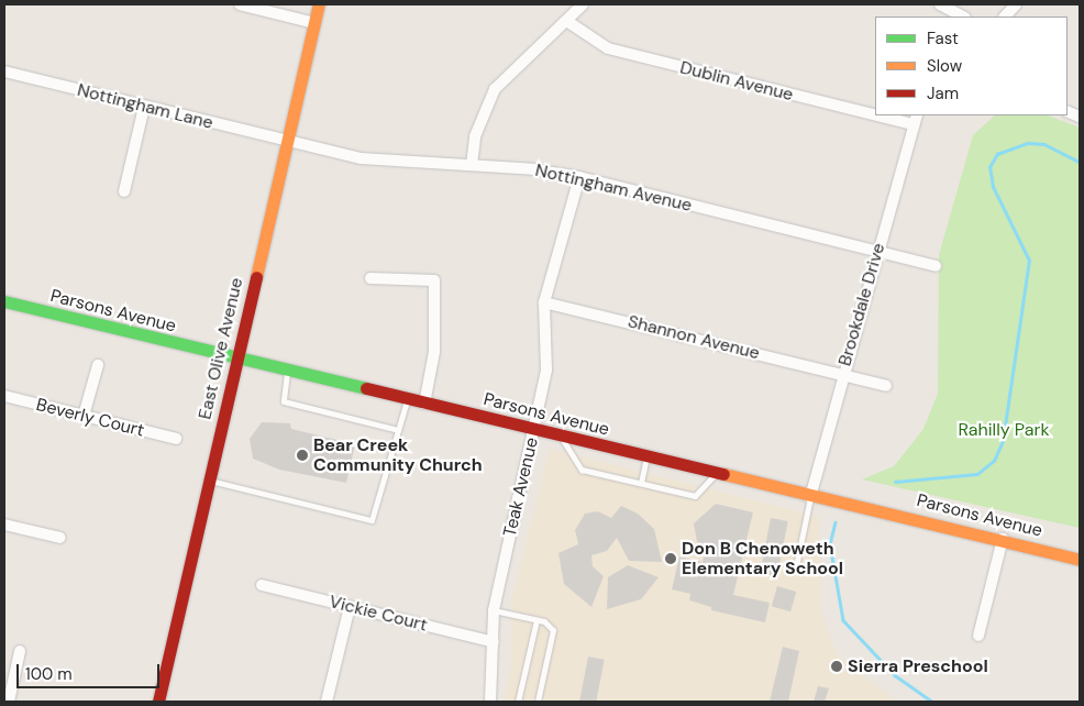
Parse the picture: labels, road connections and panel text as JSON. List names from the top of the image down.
{
  "streets": {
    "street": [
      "Dublin Avenue",
      "Nottingham Lane",
      "Nottingham Avenue",
      "Brookdale Drive",
      "Parsons Avenue",
      "Shannon Avenue",
      "East Olive Avenue",
      "Beverly Court",
      "Teak Avenue",
      "Vickie Court"
    ]
  },
  "crossings": [
    ["Dublin Avenue", "Brookdale Drive"],
    ["Nottingham Lane", "Nottingham Avenue"],
    ["Nottingham Lane", "East Olive Avenue"],
    ["Nottingham Avenue", "Brookdale Drive"],
    ["Nottingham Avenue", "East Olive Avenue"],
    ["Nottingham Avenue", "Teak Avenue"],
    ["Brookdale Drive", "Parsons Avenue"],
    ["Brookdale Drive", "Shannon Avenue"],
    ["Parsons Avenue", "East Olive Avenue"],
    ["Parsons Avenue", "Teak Avenue"],
    ["Shannon Avenue", "Teak Avenue"],
    ["Teak Avenue", "Vickie Court"]
  ],
  "parks": ["Rahilly Park"],
  "places": ["Bear Creek Community Church", "Don B Chenoweth Elementary School", "Sierra Preschool"],
  "legend": ["Fast", "Slow", "Jam"],
  "scale_bar": "100 m"
}
